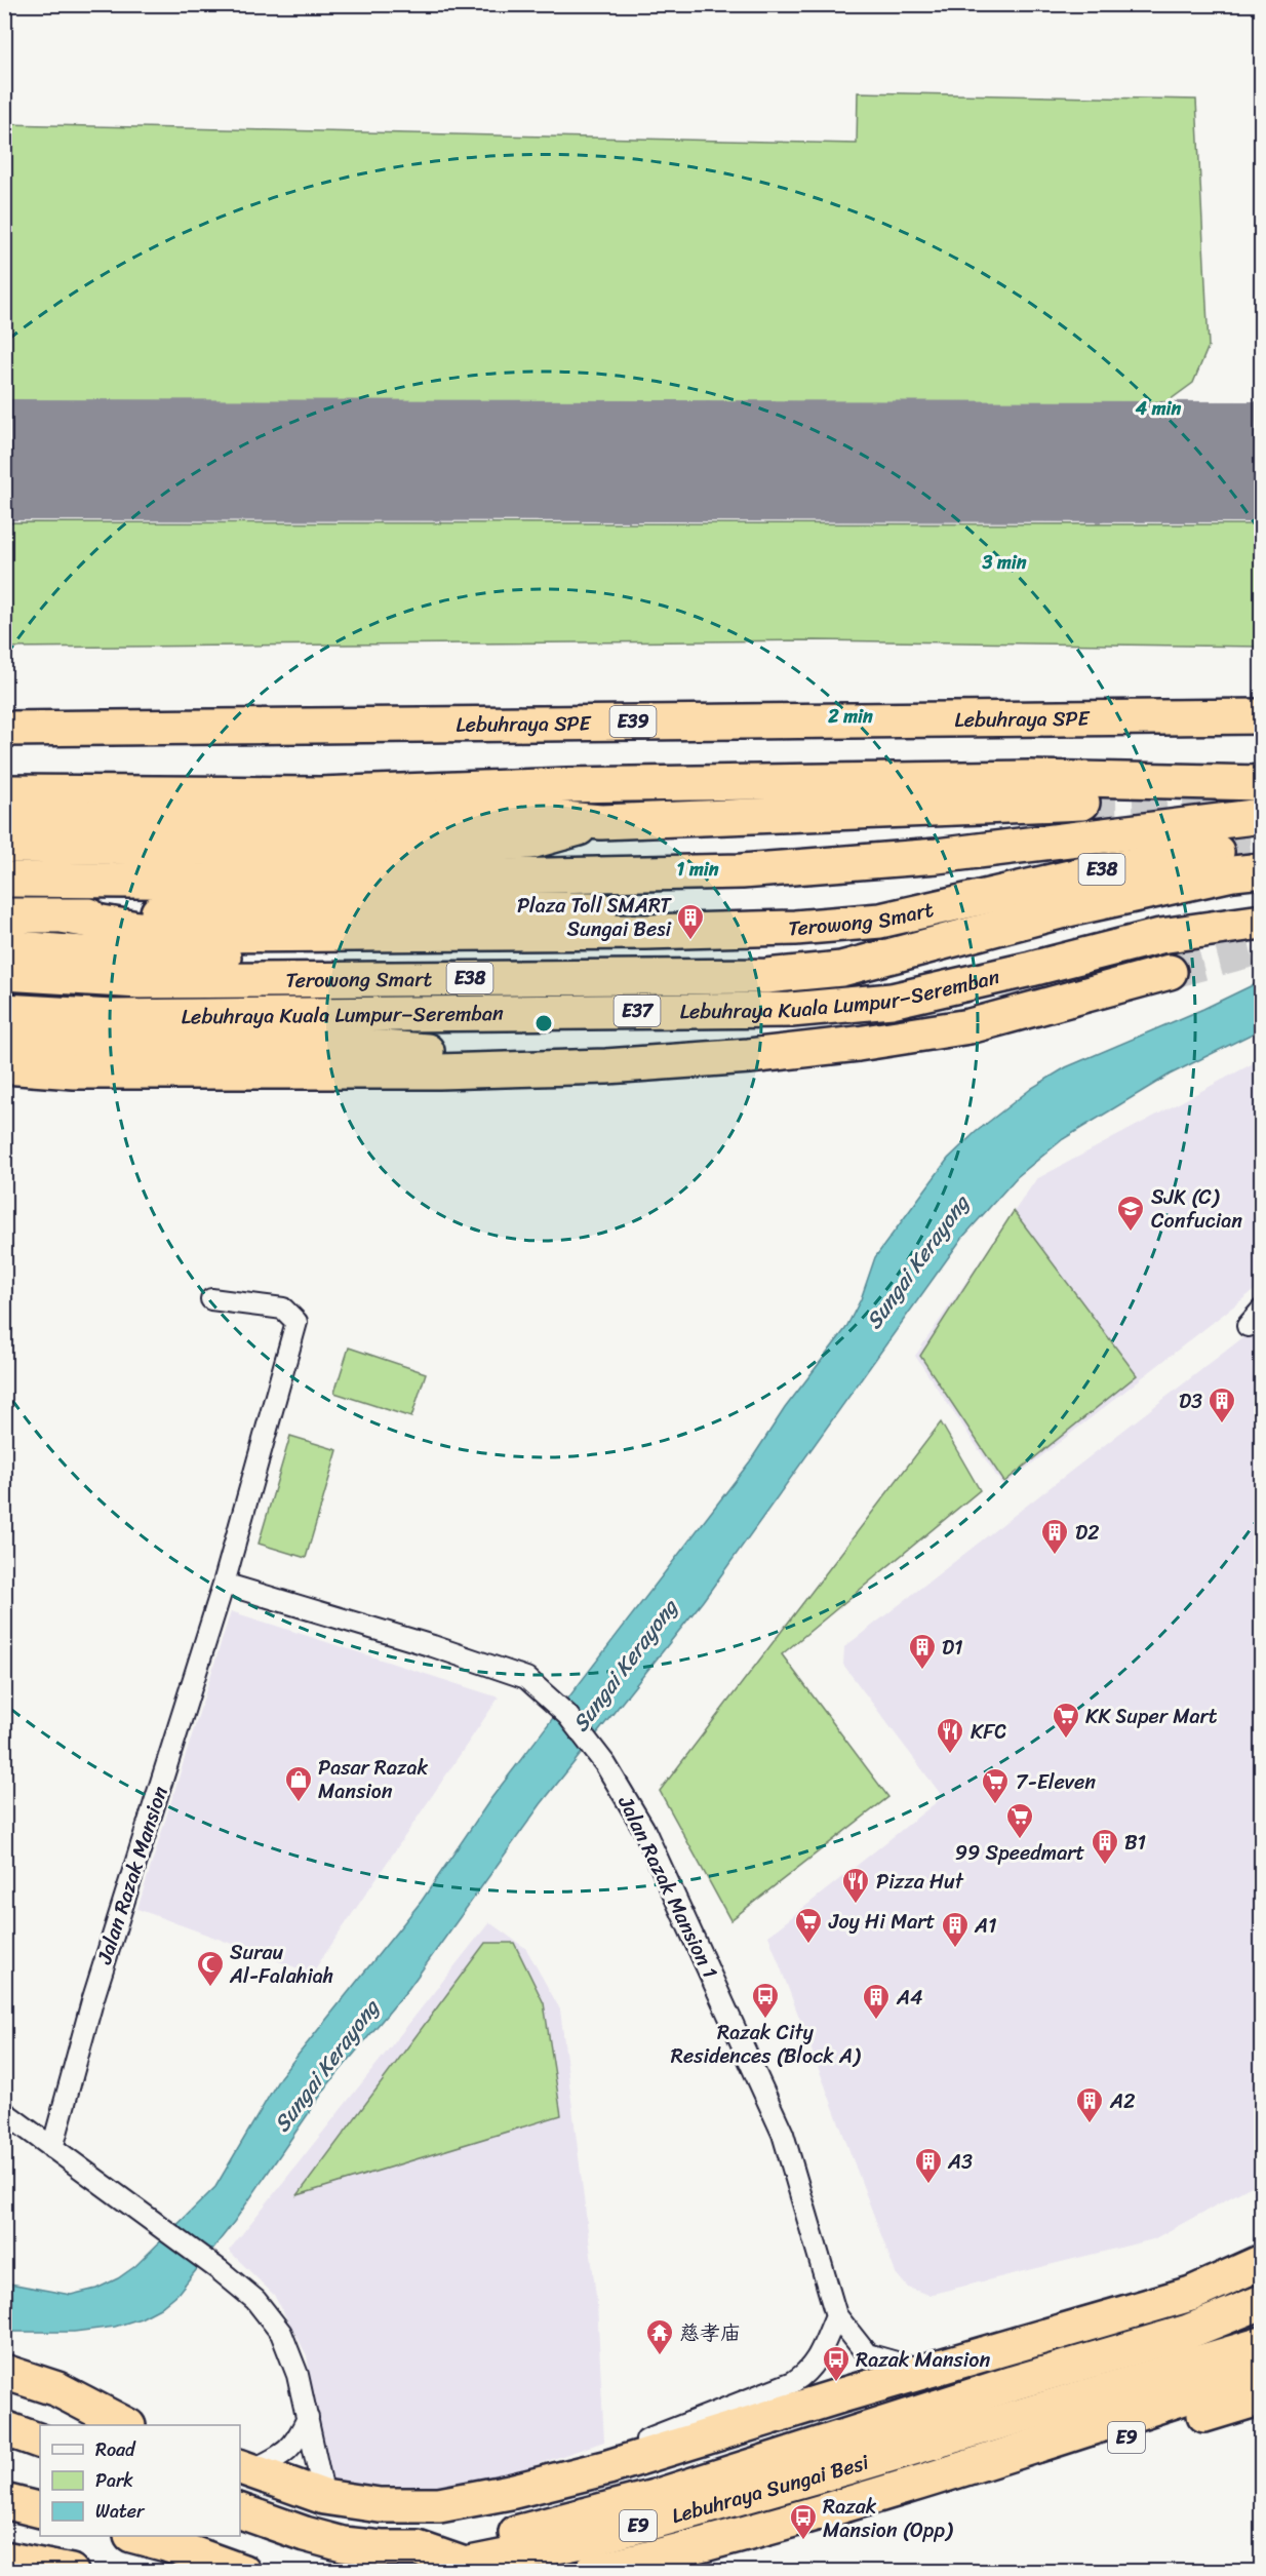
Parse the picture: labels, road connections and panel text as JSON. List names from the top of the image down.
{
  "streets": {
    "highway": [
      "Lebuhraya SPE",
      "E39",
      "E38",
      "Terowong Smart",
      "Lebuhraya Kuala Lumpur–Seremban",
      "E37",
      "E9",
      "Lebuhraya Sungai Besi"
    ],
    "street": ["Jalan Razak Mansion", "Jalan Razak Mansion 1"]
  },
  "crossings": [
    ["Jalan Razak Mansion", "Jalan Razak Mansion 1"]
  ],
  "water": ["Sungai Kerayong"],
  "places": {
    "building": [
      "Plaza Toll SMART Sungai Besi",
      "D3",
      "D2",
      "D1",
      "B1",
      "A1",
      "A4",
      "A2",
      "A3"
    ],
    "school or university": ["SJK (C) Confucian"],
    "supermarket": [
      "KK Super Mart",
      "7-Eleven",
      "99 Speedmart",
      "Joy Hi Mart"
    ],
    "restaurant": ["KFC", "Pizza Hut"],
    "shop": ["Pasar Razak Mansion"],
    "mosque": ["Surau Al-Falahiah"],
    "bus stop": ["Razak City Residences (Block A)", "Razak Mansion", "Razak Mansion (Opp)"],
    "temple": ["慈孝庙"]
  },
  "legend": ["Road", "Park", "Water"],
  "rings": [
    "4 min",
    "3 min",
    "2 min",
    "1 min"
  ]
}
